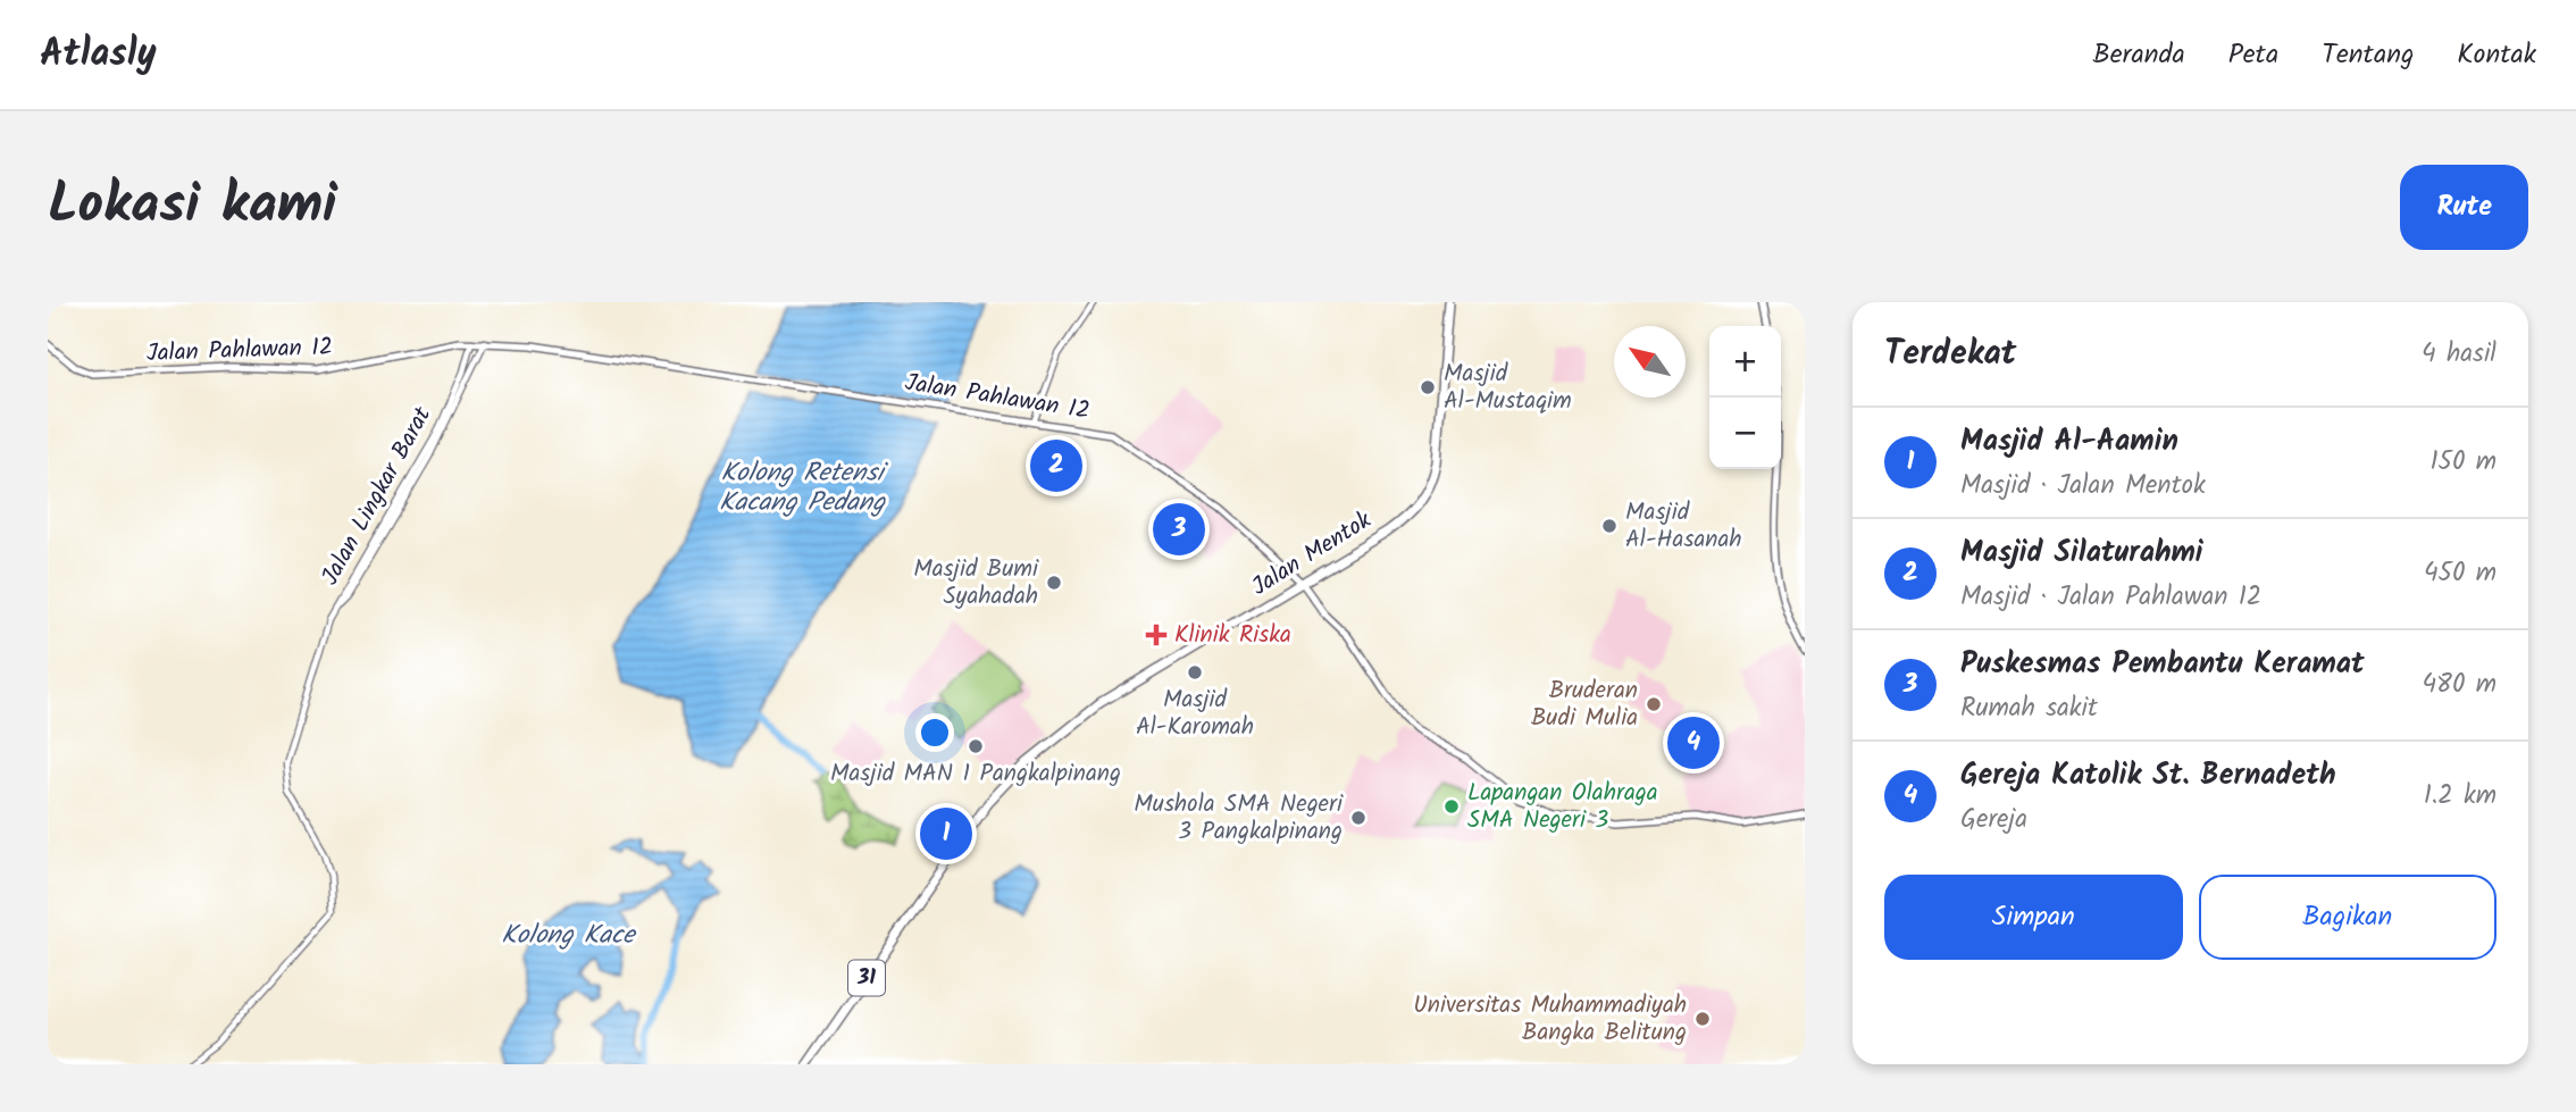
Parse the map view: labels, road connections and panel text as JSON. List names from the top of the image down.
{
  "streets": {
    "highway": ["Jalan Mentok", "31"],
    "main road": ["Jalan Pahlawan 12"],
    "street": ["Jalan Lingkar Barat"]
  },
  "crossings": [
    ["Jalan Pahlawan 12", "Jalan Lingkar Barat"],
    ["Jalan Pahlawan 12", "Jalan Mentok"]
  ],
  "water": ["Kolong Retensi Kacang Pedang", "Kolong Kace"],
  "places": {
    "other": [
      "Masjid Al-Mustaqim",
      "Masjid Al-Hasanah",
      "Masjid Bumi Syahadah",
      "Masjid Al-Karomah",
      "Bruderan Budi Mulia",
      "Masjid MAN 1 Pangkalpinang",
      "Lapangan Olahraga SMA Negeri 3",
      "Mushola SMA Negeri 3 Pangkalpinang",
      "Universitas Muhammadiyah Bangka Belitung"
    ],
    "health": ["Klinik Riska"]
  },
  "north": "top left",
  "page": {
    "header": "Atlasly",
    "nav": [
      "Beranda",
      "Peta",
      "Tentang",
      "Kontak"
    ],
    "title": "Lokasi kami",
    "buttons": [
      "Rute",
      ["Simpan", "Bagikan"]
    ],
    "heading": ["Terdekat", "4 hasil"],
    "map_buttons": ["+", "−"],
    "list": [
      {
        "mark": "1",
        "name": "Masjid Al-Aamin",
        "note": "Masjid · Jalan Mentok",
        "value": "150 m"
      },
      {
        "mark": "2",
        "name": "Masjid Silaturahmi",
        "note": "Masjid · Jalan Pahlawan 12",
        "value": "450 m"
      },
      {
        "mark": "3",
        "name": "Puskesmas Pembantu Keramat",
        "note": "Rumah sakit",
        "value": "480 m"
      },
      {
        "mark": "4",
        "name": "Gereja Katolik St. Bernadeth",
        "note": "Gereja",
        "value": "1.2 km"
      }
    ],
    "pins": [
      "2",
      "3",
      "4",
      "1"
    ]
  }
}
